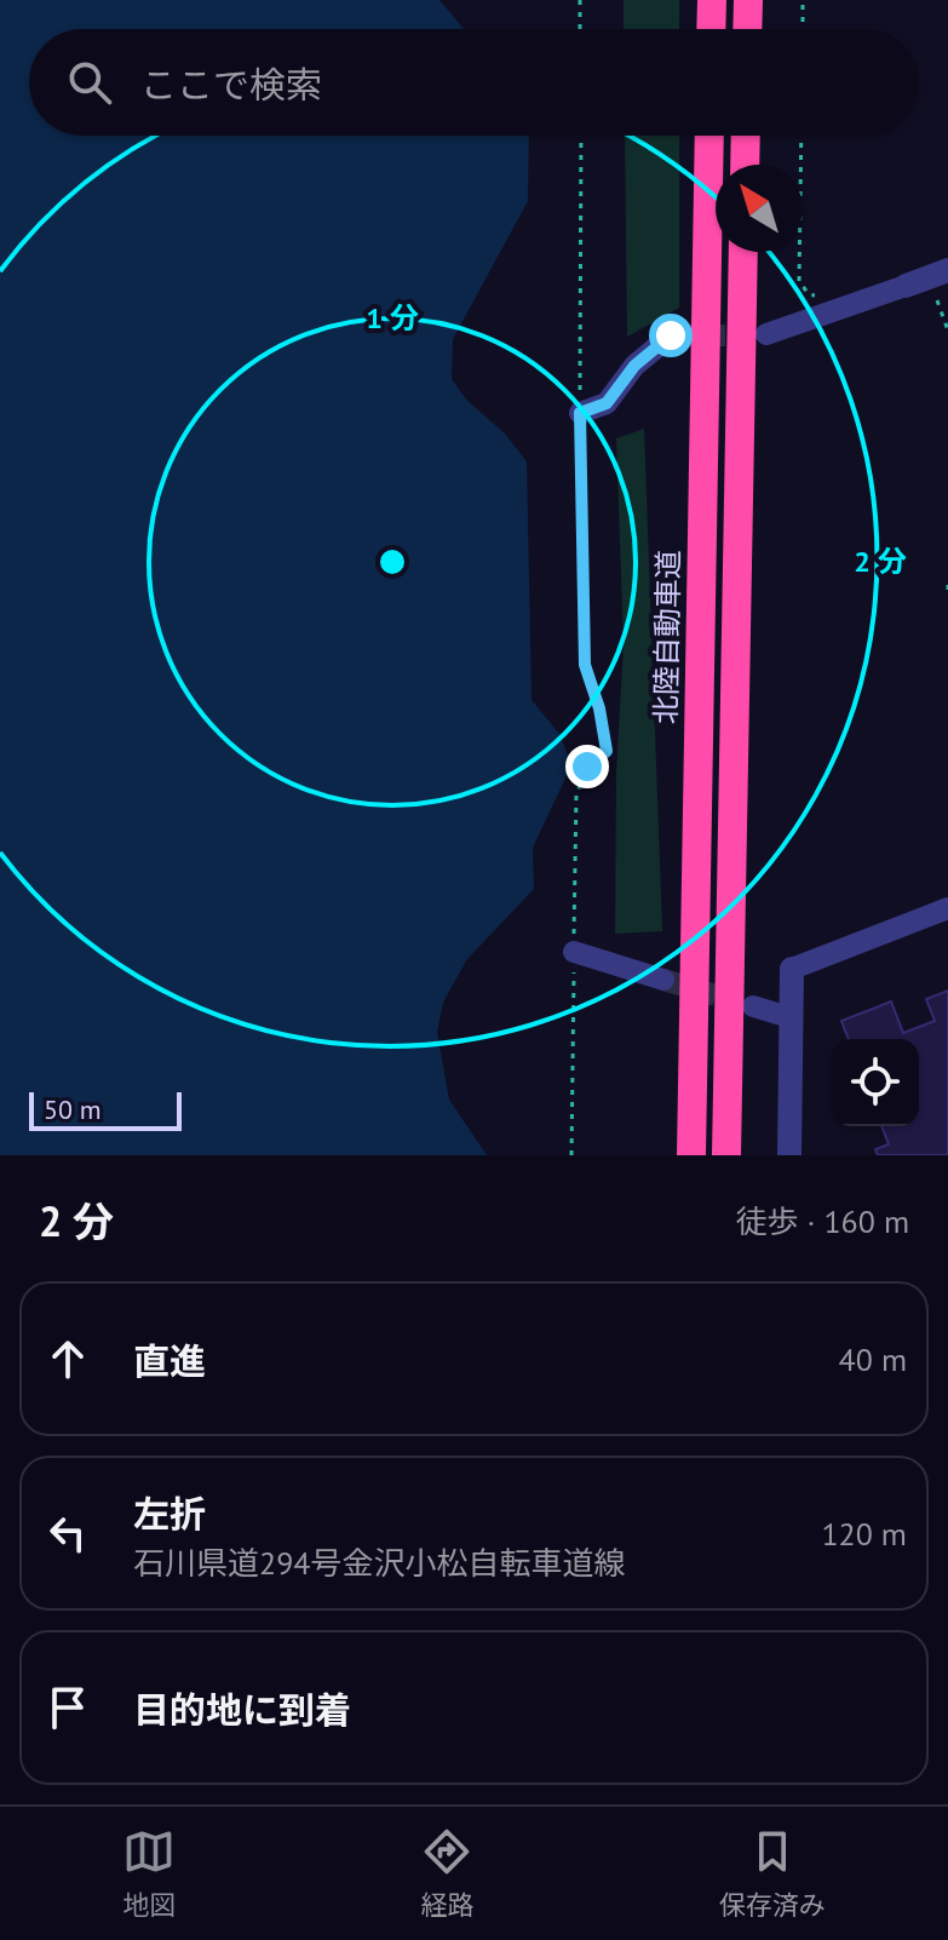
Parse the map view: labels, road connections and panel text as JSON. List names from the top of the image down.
{
  "streets": {
    "highway": ["北陸自動車道"]
  },
  "scale_bar": "50 m",
  "north": "top left",
  "page": {
    "search": "ここで検索",
    "scale": "50 m",
    "heading": ["2 分", "徒歩 · 160 m"],
    "list": [
      ["直進", "40 m"],
      ["左折", "石川県道294号金沢小松自転車道線", "120 m"],
      "目的地に到着"
    ],
    "nav": ["地図", "経路", "保存済み"]
  },
  "rings": ["1 分", "2 分"]
}
